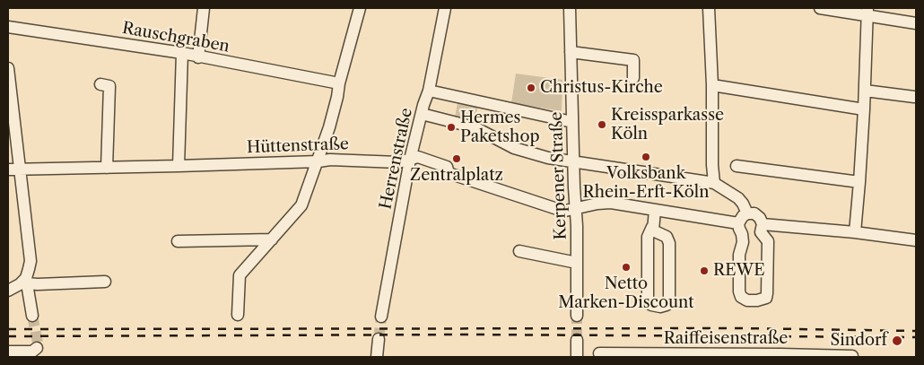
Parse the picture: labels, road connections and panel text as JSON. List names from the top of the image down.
{
  "streets": {
    "street": [
      "Rauschgraben",
      "Hüttenstraße",
      "Herrenstraße",
      "Kerpener Straße",
      "Raiffeisenstraße"
    ]
  },
  "crossings": [
    ["Hüttenstraße", "Herrenstraße"],
    ["Hüttenstraße", "Kerpener Straße"]
  ],
  "places": [
    "Christus-Kirche",
    "Kreissparkasse Köln",
    "Hermes Paketshop",
    "Volksbank Rhein-Erft-Köln",
    "Zentralplatz",
    "Netto Marken-Discount",
    "REWE",
    "Sindorf"
  ]
}
